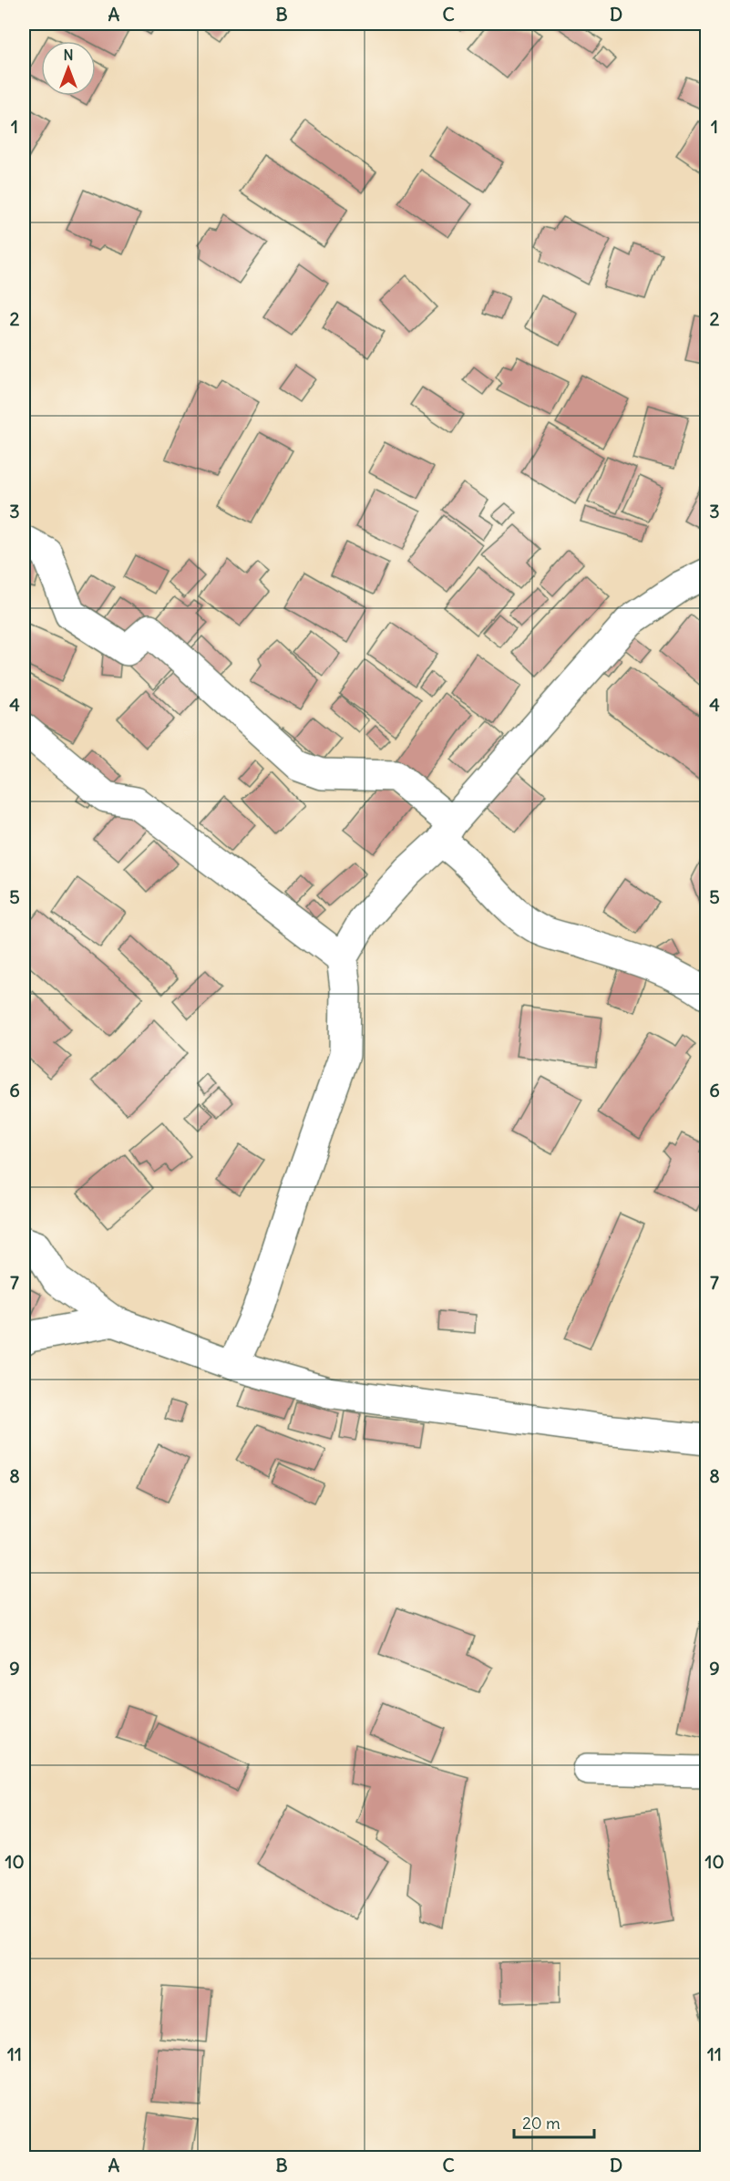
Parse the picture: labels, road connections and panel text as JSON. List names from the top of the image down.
{
  "scale_bar": "20 m",
  "north": "top",
  "grid": {
    "columns": [
      "A",
      "B",
      "C",
      "D"
    ],
    "rows": [
      "1",
      "2",
      "3",
      "4",
      "5",
      "6",
      "7",
      "8",
      "9",
      "10",
      "11"
    ]
  }
}
